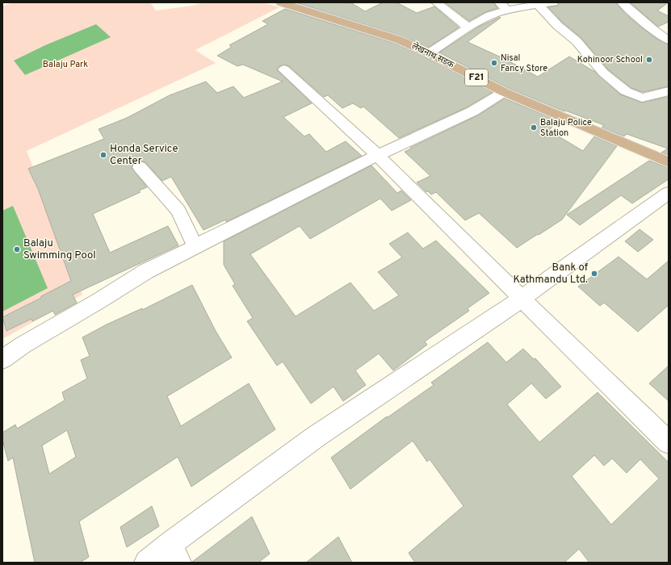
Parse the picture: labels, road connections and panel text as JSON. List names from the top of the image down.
{
  "streets": {
    "main road": ["लेखनाथ सडक", "F21"]
  },
  "parks": ["Balaju Park"],
  "places": [
    "Kohinoor School",
    "Nisal Fancy Store",
    "Balaju Police Station",
    "Honda Service Center",
    "Balaju Swimming Pool",
    "Bank of Kathmandu Ltd."
  ]
}
